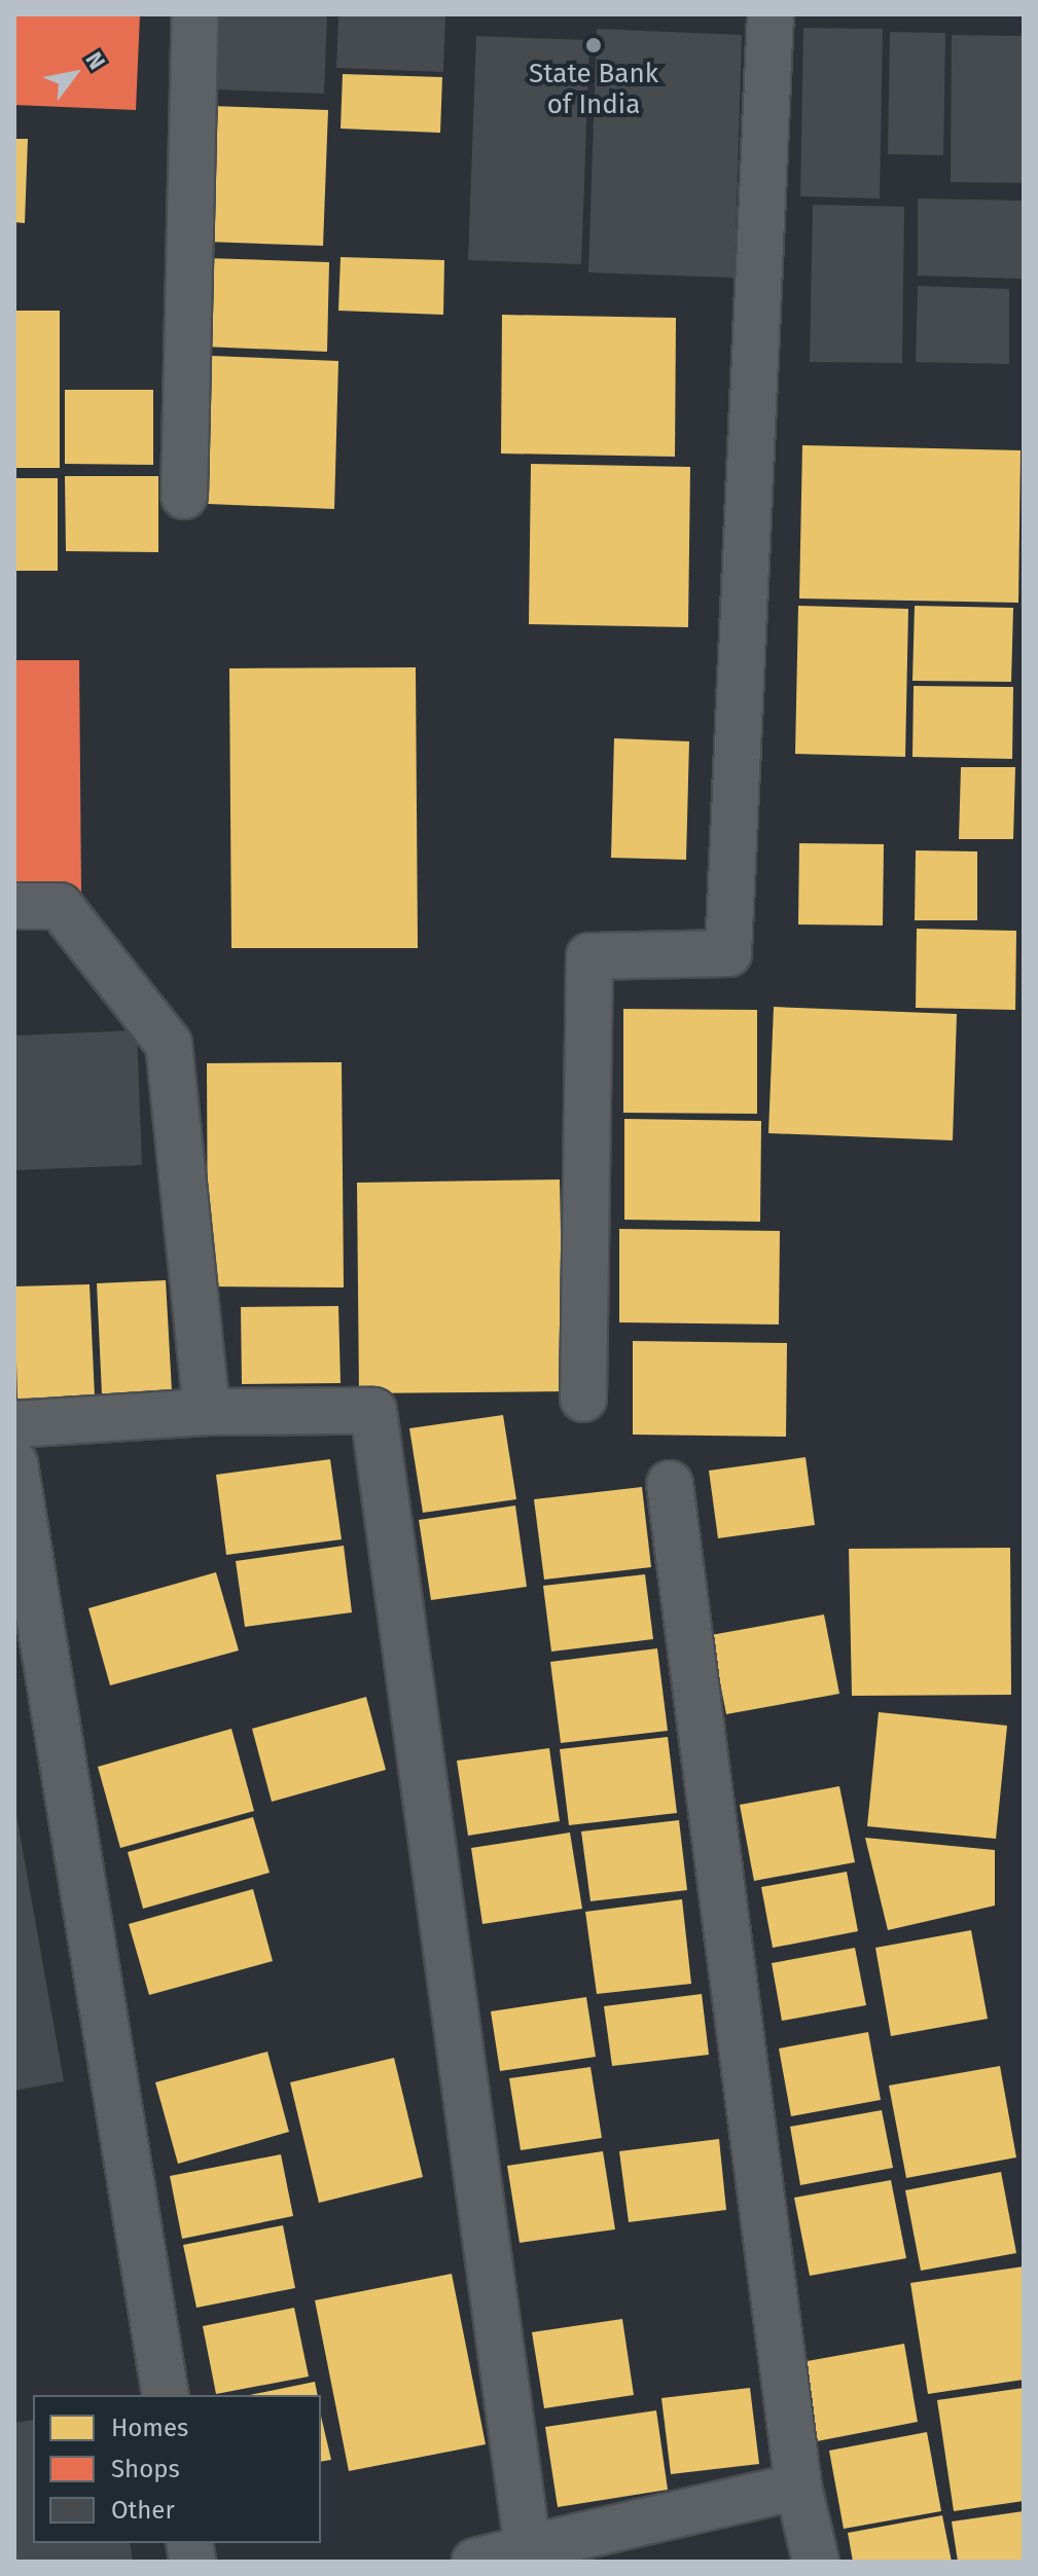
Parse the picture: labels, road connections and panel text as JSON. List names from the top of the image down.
{
  "places": ["State Bank of India"],
  "legend": ["Homes", "Shops", "Other"],
  "north": "top right"
}
